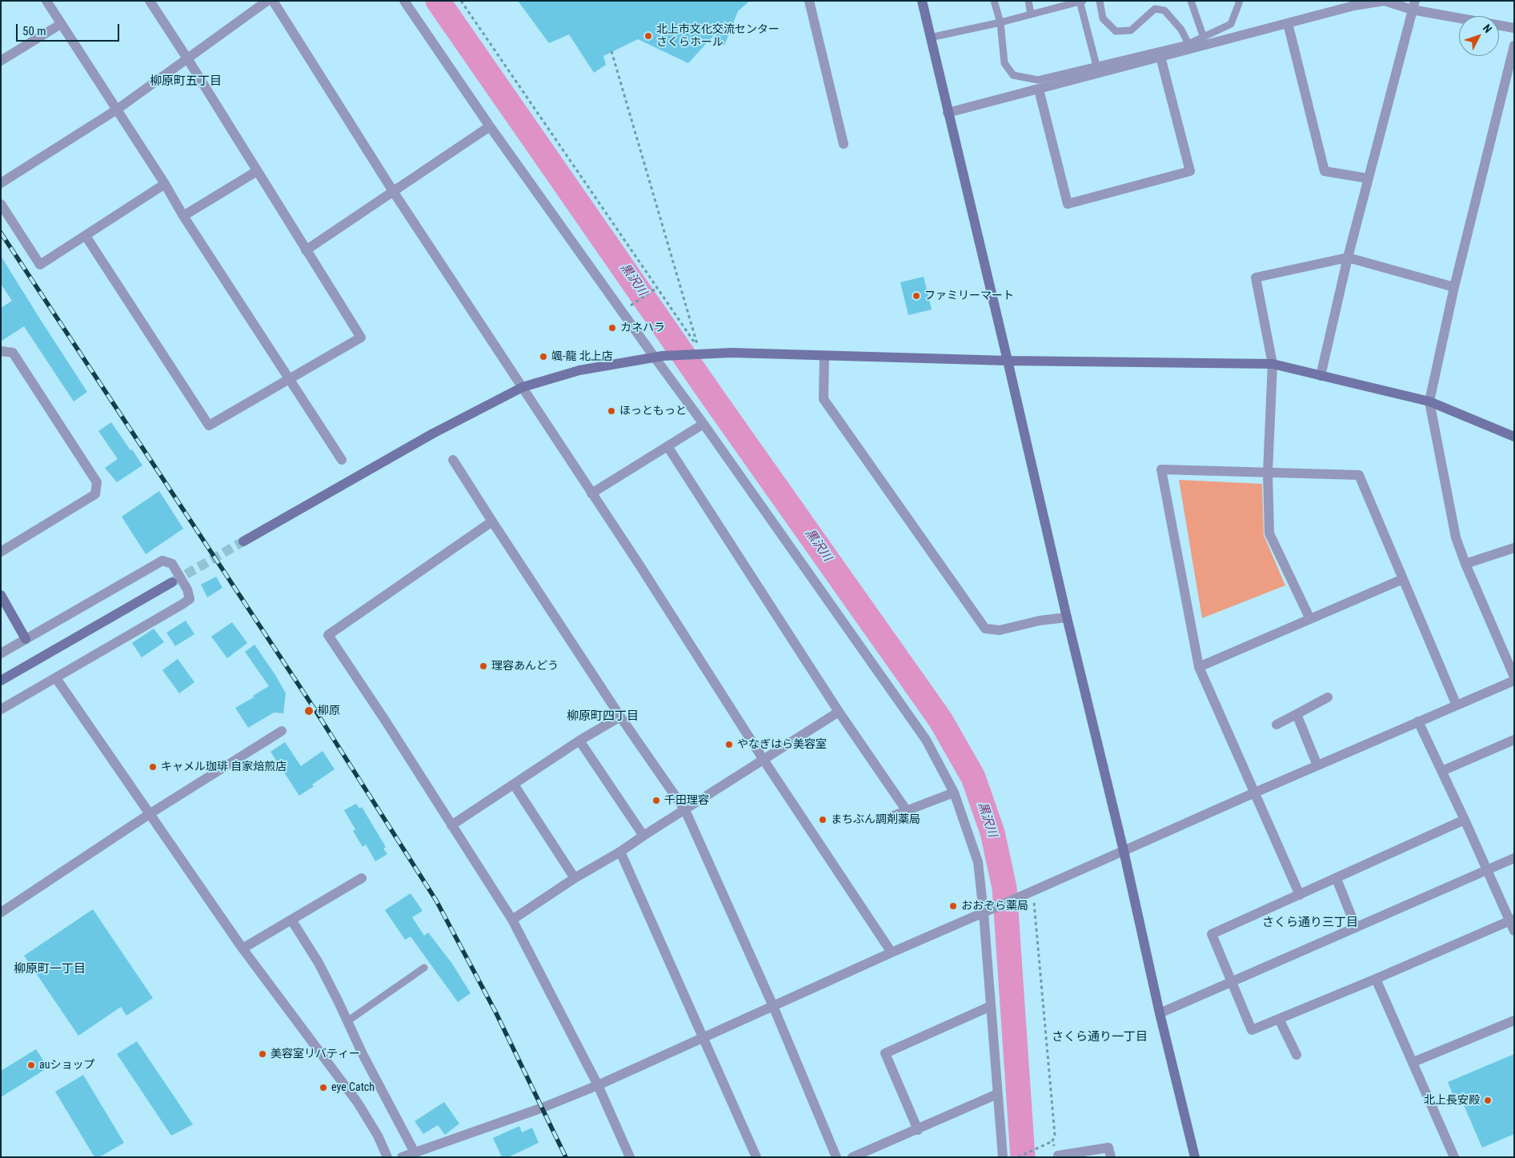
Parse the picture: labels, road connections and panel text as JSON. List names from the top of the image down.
{
  "districts": [
    "柳原町五丁目",
    "柳原町四丁目",
    "さくら通り三丁目",
    "柳原町一丁目",
    "さくら通り一丁目"
  ],
  "water": ["黒沢川"],
  "places": [
    "北上市文化交流センター さくらホール",
    "ファミリーマート",
    "カネハラ",
    "颯-龍 北上店",
    "ほっともっと",
    "理容あんどう",
    "柳原",
    "やなぎはら美容室",
    "キャメル珈琲 自家焙煎店",
    "千田理容",
    "まちぶん調剤薬局",
    "おおぞら薬局",
    "美容室リバティー",
    "auショップ",
    "eye Catch",
    "北上長安殿"
  ],
  "scale_bar": "50 m",
  "north": "top right"
}
